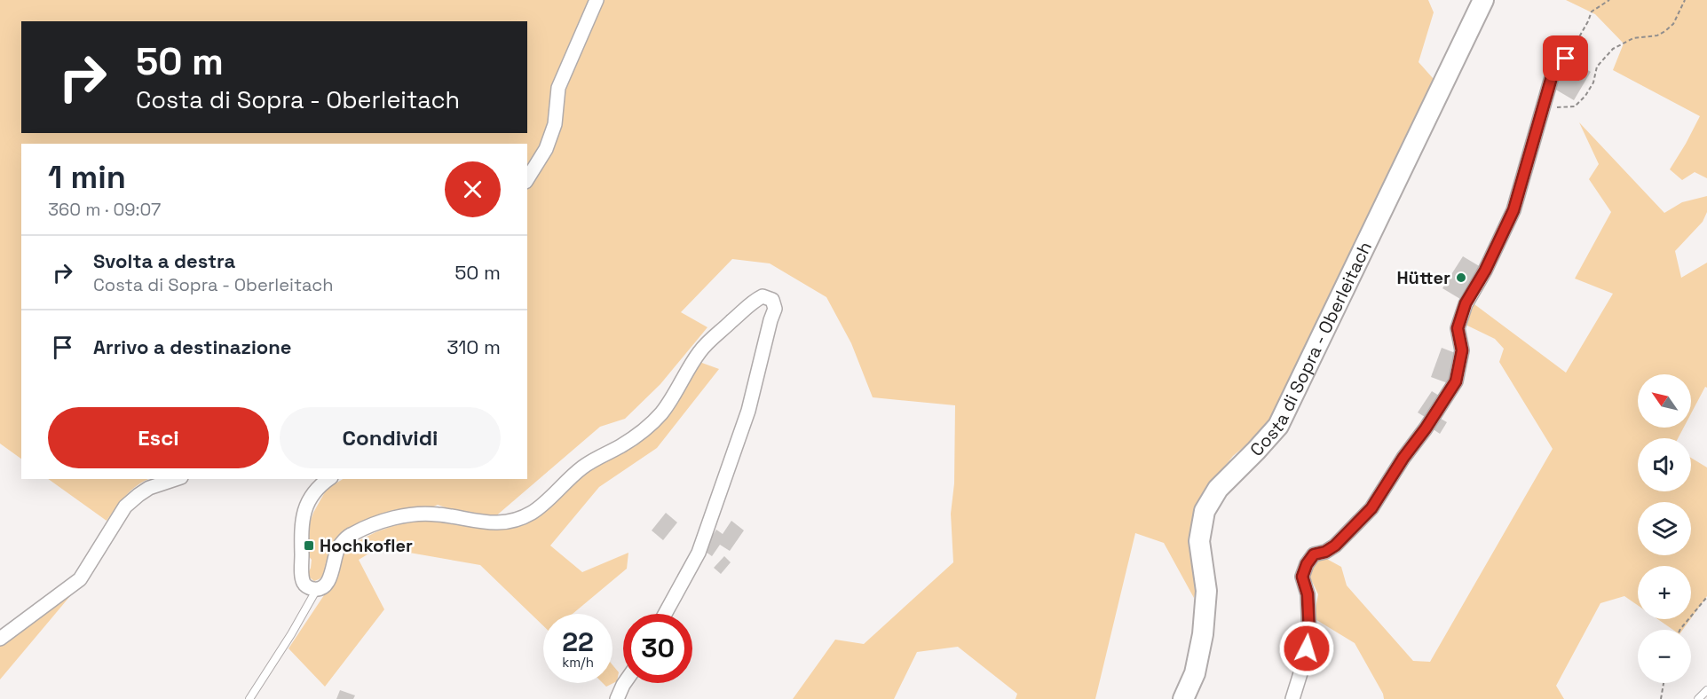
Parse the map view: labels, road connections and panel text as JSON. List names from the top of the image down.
{
  "streets": {
    "main road": ["Costa di Sopra - Oberleitach"]
  },
  "places": {
    "other": ["Hütter"],
    "transit": ["Hochkofler"]
  },
  "north": "top left",
  "page": {
    "turn": ["50 m", "Costa di Sopra - Oberleitach"],
    "heading": ["1 min", "360 m · 09:07"],
    "list": [
      {
        "name": "Svolta a destra",
        "note": "Costa di Sopra - Oberleitach",
        "value": "50 m"
      },
      {
        "name": "Arrivo a destinazione",
        "value": "310 m"
      }
    ],
    "map_buttons": ["+", "−"],
    "buttons": ["Esci", "Condividi"],
    "speed": "22 km/h",
    "limit": "30"
  }
}
